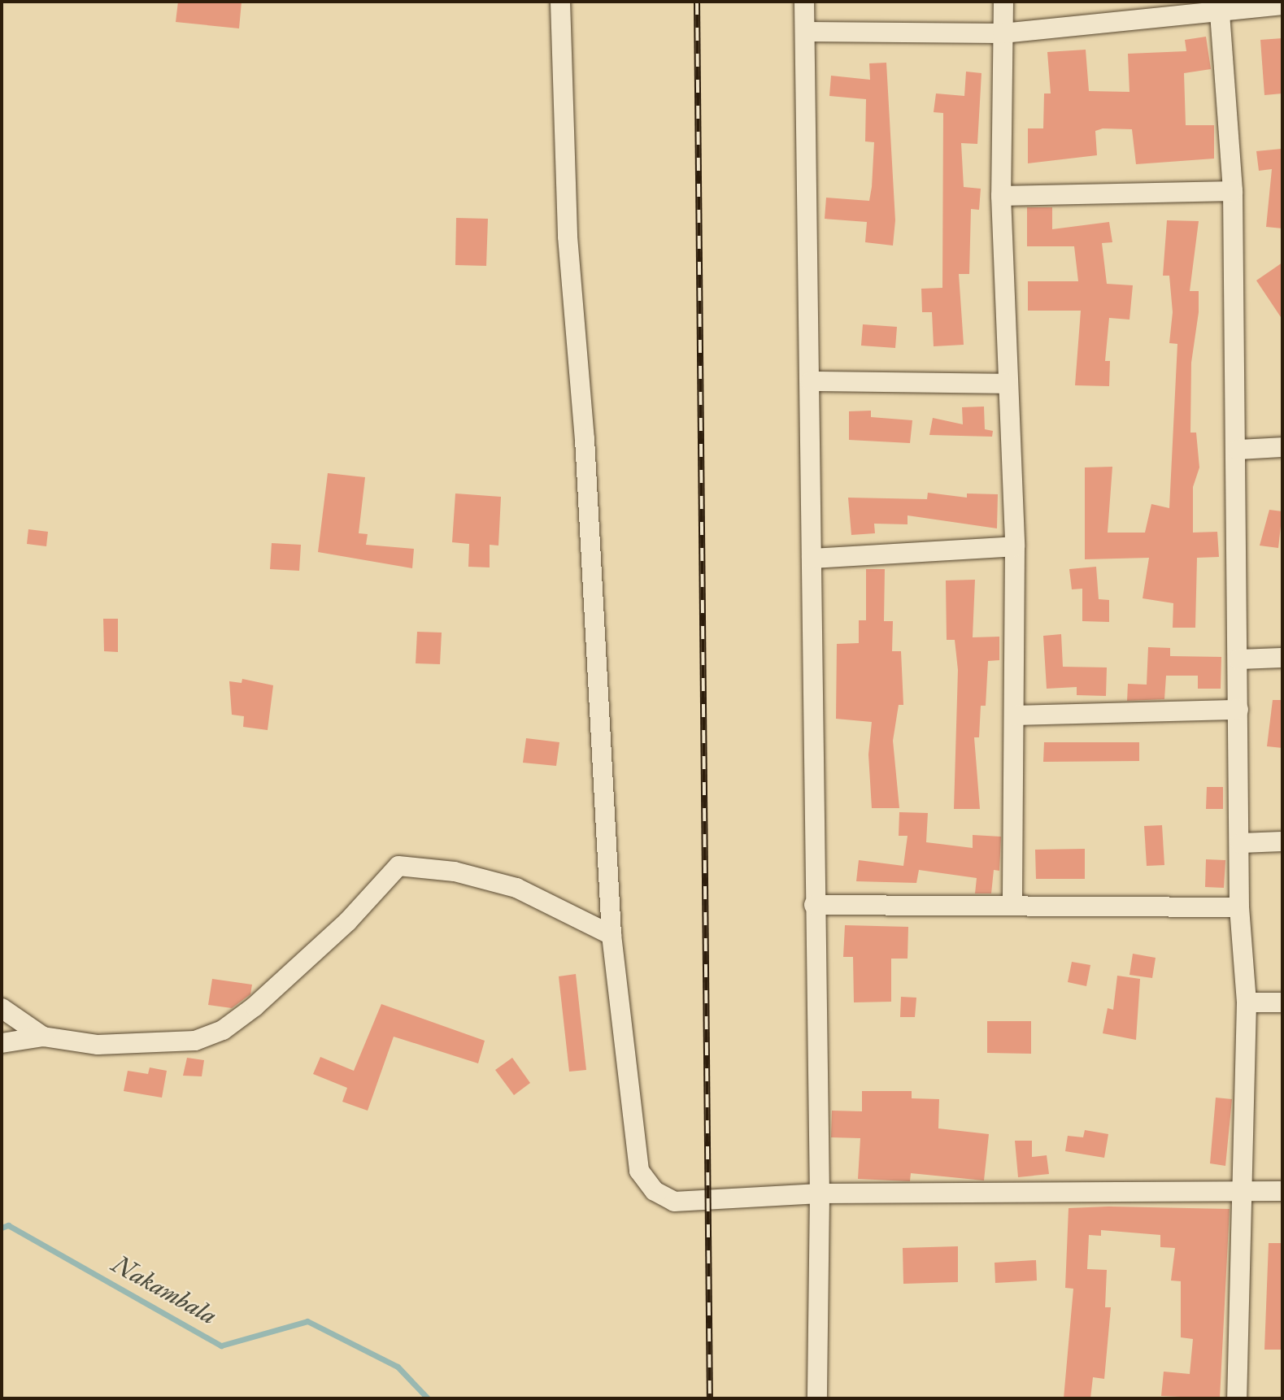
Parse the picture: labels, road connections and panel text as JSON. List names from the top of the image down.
{
  "water": ["Nakambala"]
}
